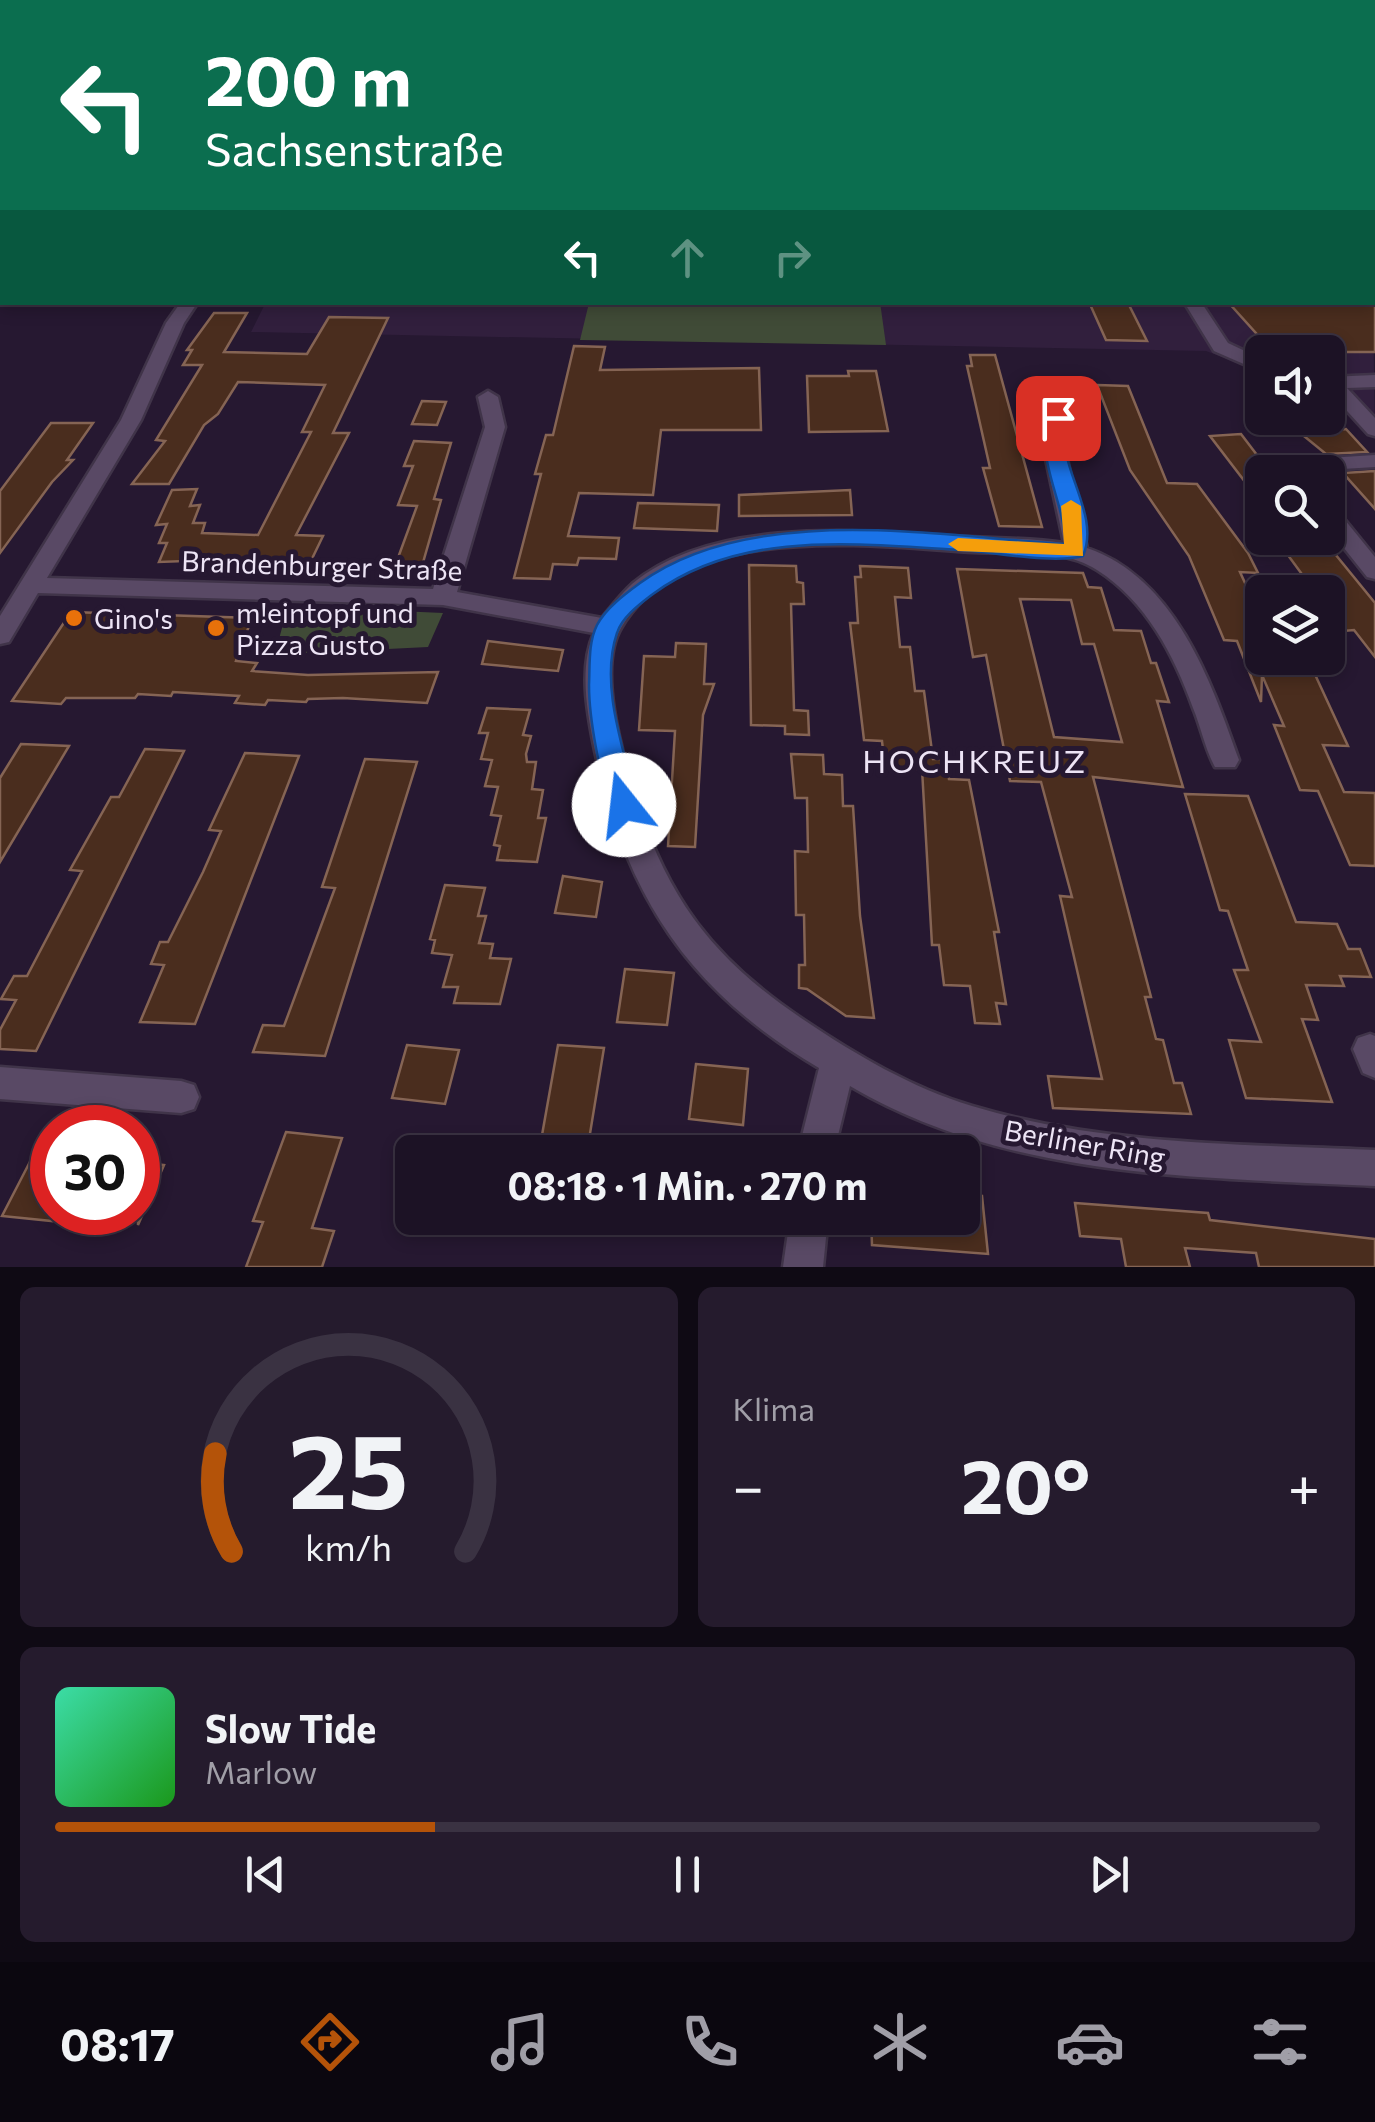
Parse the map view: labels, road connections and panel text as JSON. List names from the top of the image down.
{
  "streets": {
    "street": ["Brandenburger Straße", "Berliner Ring"]
  },
  "crossings": [
    ["Brandenburger Straße", "Berliner Ring"]
  ],
  "districts": ["HOCHKREUZ"],
  "places": ["Gino's", "m!eintopf und Pizza Gusto"],
  "page": {
    "turn": ["200 m", "Sachsenstraße"],
    "limit": "30",
    "trip": "08:18 · 1 Min. · 270 m",
    "tile": "Klima",
    "heat": ["−", "20°", "+"],
    "song": ["Slow Tide", "Marlow"],
    "tabs": "08:17",
    "gauge": ["25", "km/h"]
  }
}
